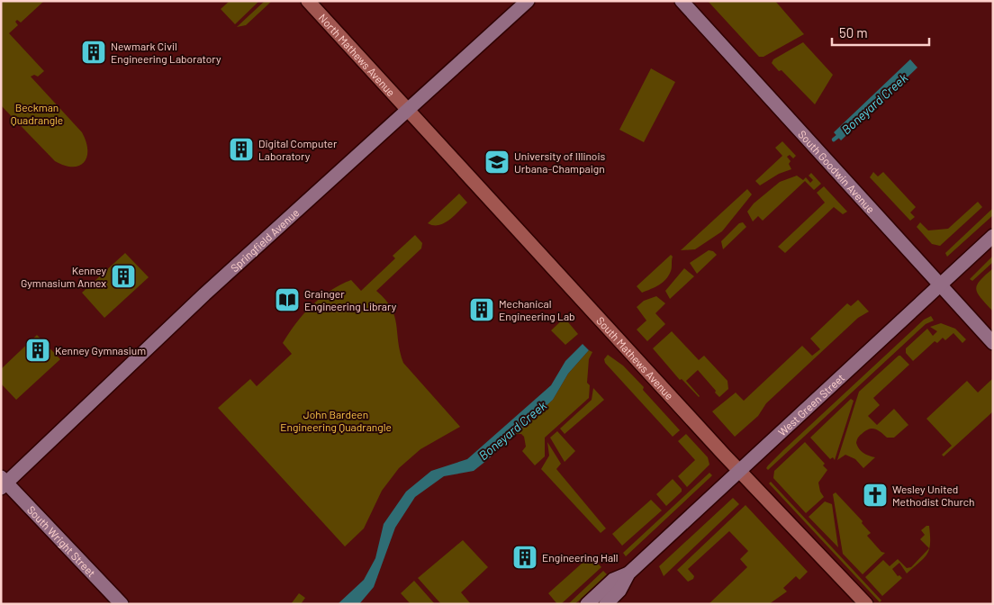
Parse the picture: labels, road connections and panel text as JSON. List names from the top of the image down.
{
  "streets": {
    "street": [
      "North Mathews Avenue",
      "South Goodwin Avenue",
      "Springfield Avenue",
      "South Mathews Avenue",
      "West Green Street",
      "South Wright Street"
    ]
  },
  "crossings": [
    ["North Mathews Avenue", "Springfield Avenue"],
    ["North Mathews Avenue", "South Mathews Avenue"],
    ["South Goodwin Avenue", "West Green Street"],
    ["Springfield Avenue", "South Mathews Avenue"],
    ["Springfield Avenue", "South Wright Street"],
    ["South Mathews Avenue", "West Green Street"]
  ],
  "water": ["Boneyard Creek"],
  "parks": ["Beckman Quadrangle", "John Bardeen Engineering Quadrangle"],
  "places": {
    "building": [
      "Newmark Civil Engineering Laboratory",
      "Digital Computer Laboratory",
      "Kenney Gymnasium Annex",
      "Mechanical Engineering Lab",
      "Kenney Gymnasium",
      "Engineering Hall"
    ],
    "school or university": ["University of Illinois Urbana-Champaign"],
    "library": ["Grainger Engineering Library"],
    "church": ["Wesley United Methodist Church"]
  },
  "scale_bar": "50 m"
}
